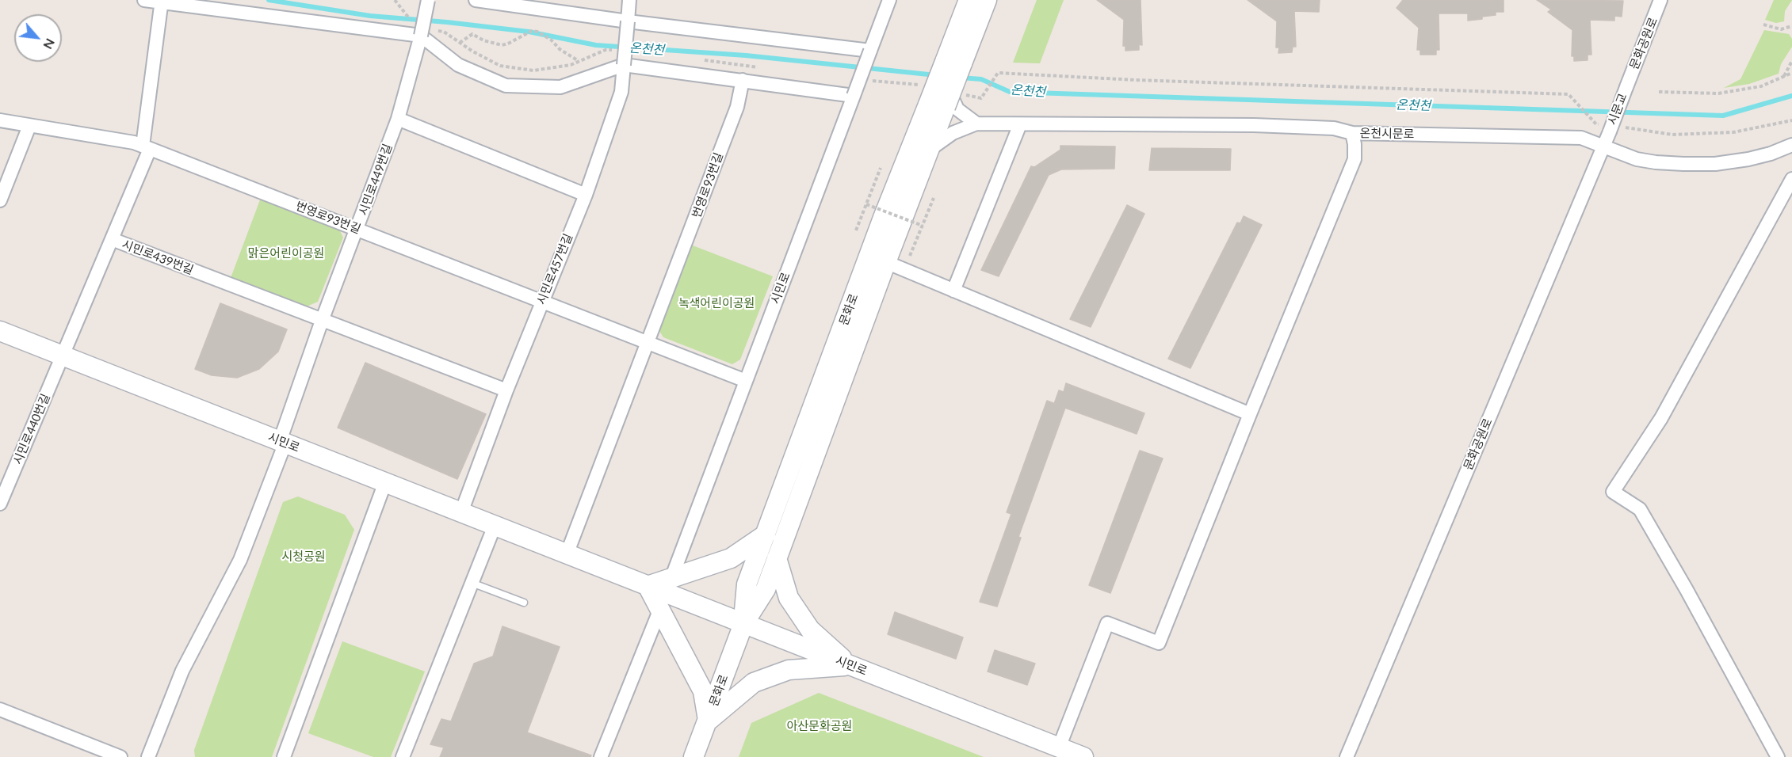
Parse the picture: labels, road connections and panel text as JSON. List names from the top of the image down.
{
  "streets": {
    "main road": ["시민로", "문화로"],
    "street": [
      "문화공원로",
      "시문교",
      "온천시문로",
      "시민로449번길",
      "번영로93번길",
      "시민로439번길",
      "시민로457번길",
      "시민로440번길"
    ]
  },
  "crossings": [
    ["문화공원로", "시문교"],
    ["문화공원로", "온천시문로"],
    ["시민로449번길", "번영로93번길"],
    ["시민로449번길", "시민로439번길"],
    ["시민로449번길", "시민로"],
    ["번영로93번길", "시민로457번길"],
    ["번영로93번길", "시민로"],
    ["시민로439번길", "시민로"],
    ["시민로439번길", "시민로440번길"],
    ["시민로457번길", "시민로"],
    ["시민로", "문화로"],
    ["시민로", "시민로440번길"]
  ],
  "water": ["온천천"],
  "parks": [
    "맑은어린이공원",
    "녹색어린이공원",
    "시청공원",
    "아산문화공원"
  ],
  "north": "bottom right"
}
